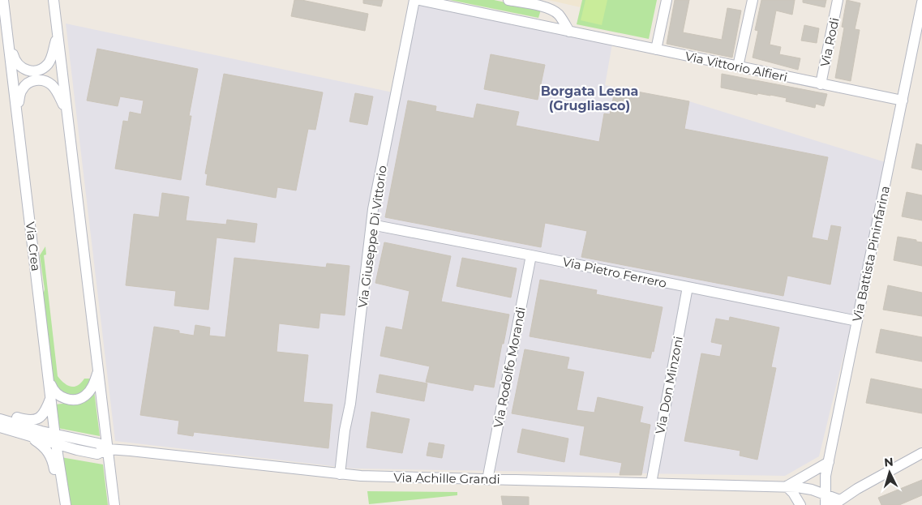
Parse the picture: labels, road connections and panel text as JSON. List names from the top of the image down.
{
  "streets": {
    "street": [
      "Via Rodi",
      "Via Vittorio Alfieri",
      "Via Giuseppe Di Vittorio",
      "Via Crea",
      "Via Battista Pininfarina",
      "Via Pietro Ferrero",
      "Via Rodolfo Morandi",
      "Via Don Minzoni",
      "Via Achille Grandi"
    ]
  },
  "crossings": [
    ["Via Rodi", "Via Vittorio Alfieri"],
    ["Via Vittorio Alfieri", "Via Battista Pininfarina"],
    ["Via Giuseppe Di Vittorio", "Via Pietro Ferrero"],
    ["Via Giuseppe Di Vittorio", "Via Achille Grandi"],
    ["Via Crea", "Via Achille Grandi"],
    ["Via Battista Pininfarina", "Via Pietro Ferrero"],
    ["Via Battista Pininfarina", "Via Achille Grandi"],
    ["Via Pietro Ferrero", "Via Rodolfo Morandi"],
    ["Via Pietro Ferrero", "Via Don Minzoni"],
    ["Via Rodolfo Morandi", "Via Achille Grandi"],
    ["Via Don Minzoni", "Via Achille Grandi"]
  ],
  "districts": ["Borgata Lesna (Grugliasco)"],
  "north": "top"
}
